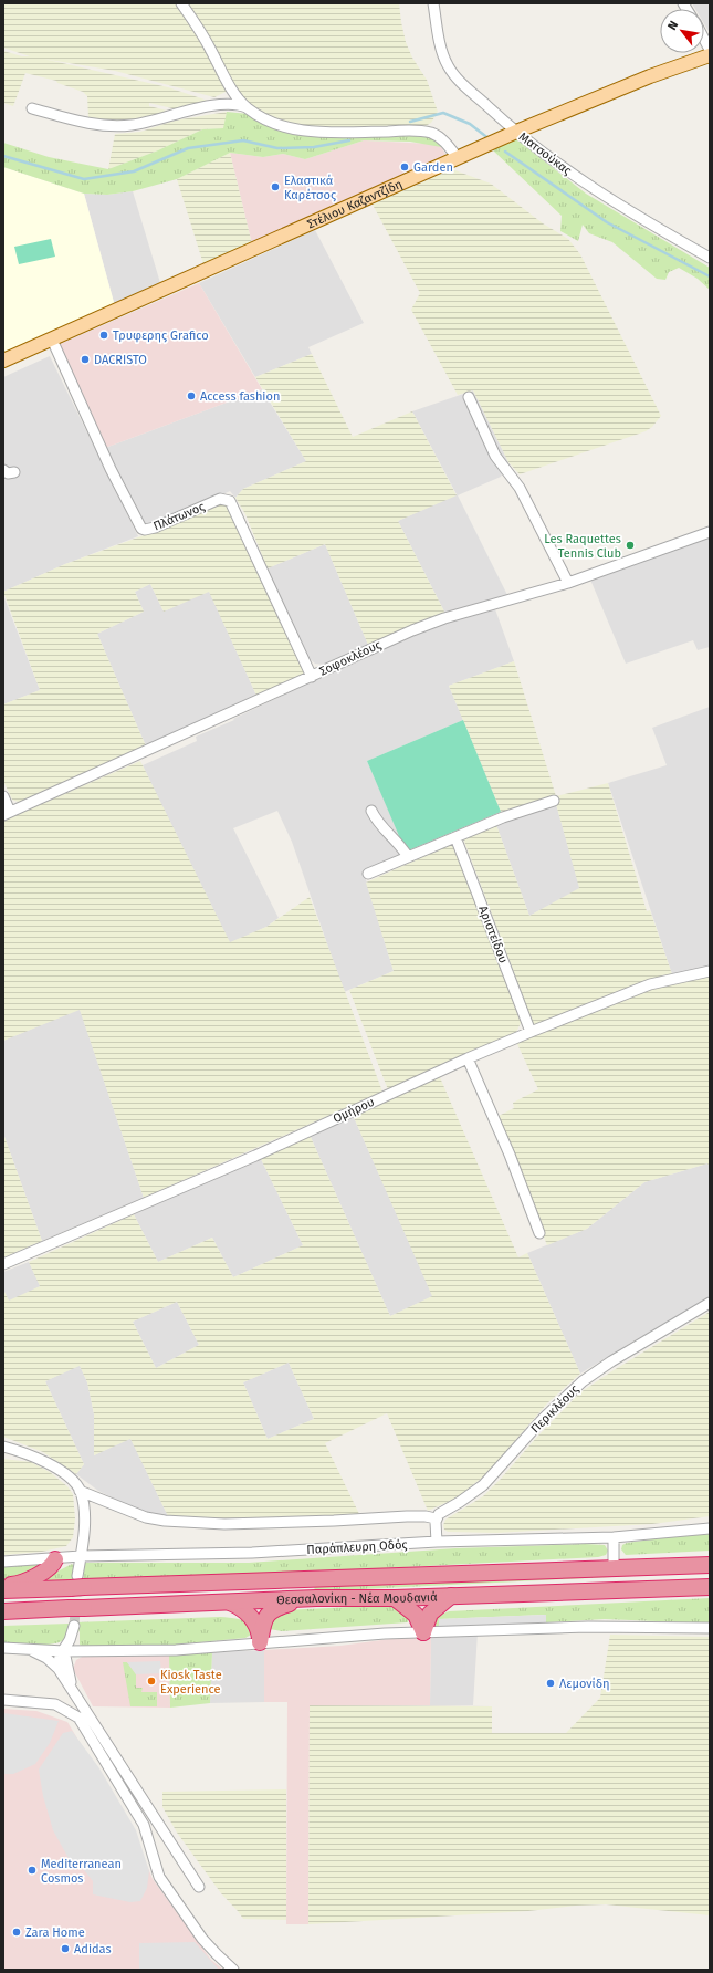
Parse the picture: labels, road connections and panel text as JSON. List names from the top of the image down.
{
  "streets": {
    "highway": ["Θεσσαλονίκη - Νέα Μουδανιά"],
    "main road": ["Στέλιου Καζαντζίδη"],
    "street": [
      "Ματσούκας",
      "Πλάτωνος",
      "Σοφοκλέους",
      "Αριστείδου",
      "Ομήρου",
      "Περικλέους",
      "Παράπλευρη Οδός"
    ]
  },
  "crossings": [
    ["Ματσούκας", "Στέλιου Καζαντζίδη"],
    ["Στέλιου Καζαντζίδη", "Πλάτωνος"],
    ["Πλάτωνος", "Σοφοκλέους"],
    ["Αριστείδου", "Ομήρου"]
  ],
  "places": [
    "Garden",
    "Ελαστικά Καρέτσος",
    "Τρυφερης Grafico",
    "DACRISTO",
    "Access fashion",
    "Les Raquettes Tennis Club",
    "Kiosk Taste Experience",
    "Λεμονίδη",
    "Mediterranean Cosmos",
    "Zara Home",
    "Adidas"
  ],
  "north": "top left"
}
